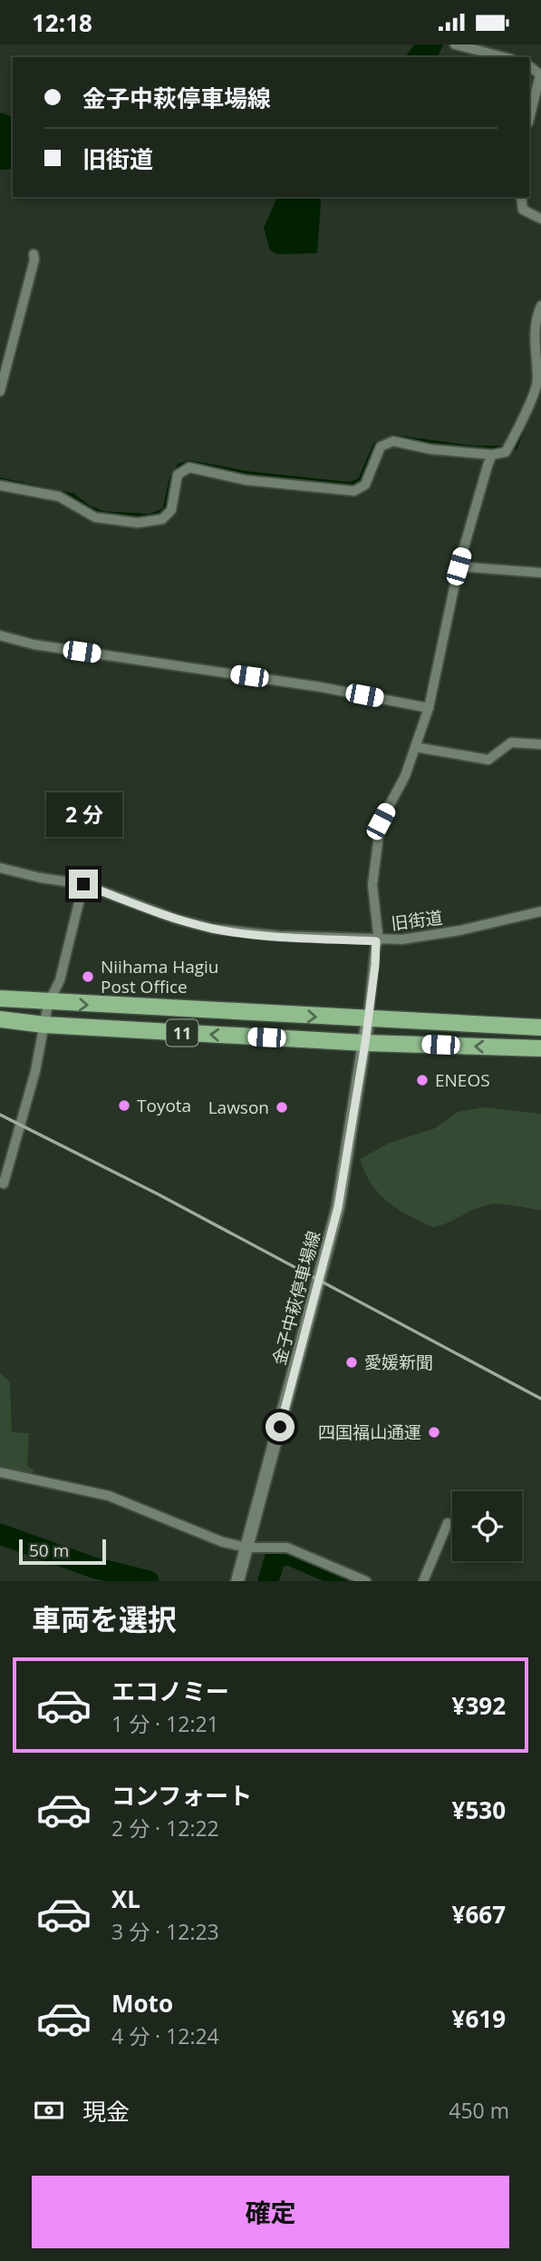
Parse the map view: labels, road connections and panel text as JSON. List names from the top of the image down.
{
  "streets": {
    "highway": ["11"],
    "main road": ["金子中萩停車場線"],
    "street": ["旧街道"]
  },
  "crossings": [
    ["11", "金子中萩停車場線"]
  ],
  "places": [
    "Niihama Hagiu Post Office",
    "ENEOS",
    "Toyota",
    "Lawson",
    "愛媛新聞",
    "四国福山通運"
  ],
  "scale_bar": "50 m",
  "page": {
    "status": "12:18",
    "banner": ["金子中萩停車場線", "旧街道"],
    "bubble": "2 分",
    "scale": "50 m",
    "heading": "車両を選択",
    "list": [
      {
        "name": "エコノミー",
        "note": "1 分 · 12:21",
        "value": "¥392"
      },
      {
        "name": "コンフォート",
        "note": "2 分 · 12:22",
        "value": "¥530"
      },
      {
        "name": "XL",
        "note": "3 分 · 12:23",
        "value": "¥667"
      },
      {
        "name": "Moto",
        "note": "4 分 · 12:24",
        "value": "¥619"
      }
    ],
    "pay": ["現金", "450 m"],
    "buttons": "確定"
  }
}
